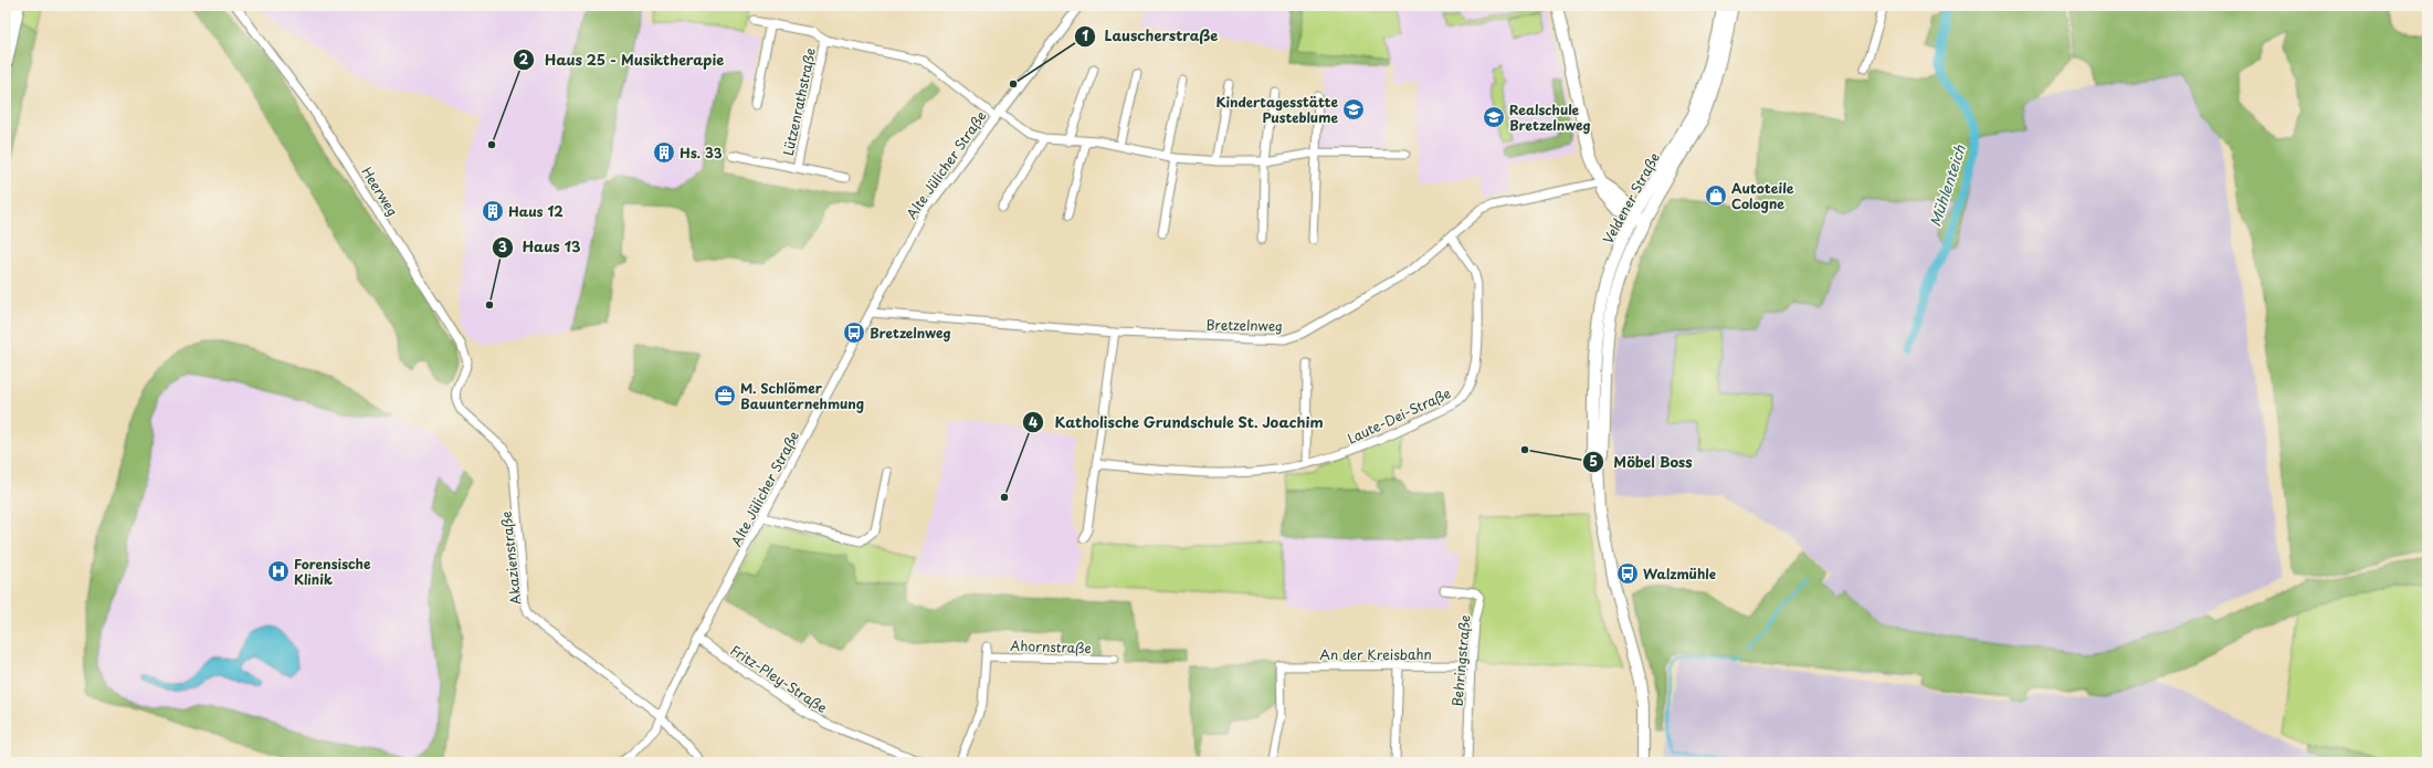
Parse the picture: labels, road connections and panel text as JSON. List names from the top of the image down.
{
  "streets": {
    "street": [
      "Lützenrathstraße",
      "Alte Jülicher Straße",
      "Heerweg",
      "Veldener Straße",
      "Bretzelnweg",
      "Laute-Dei-Straße",
      "Akazienstraße",
      "Ahornstraße",
      "An der Kreisbahn",
      "Behringstraße",
      "Fritz-Pley-Straße"
    ]
  },
  "crossings": [
    ["Lützenrathstraße", "Alte Jülicher Straße"],
    ["Alte Jülicher Straße", "Bretzelnweg"],
    ["Alte Jülicher Straße", "Akazienstraße"],
    ["Alte Jülicher Straße", "Fritz-Pley-Straße"],
    ["Heerweg", "Akazienstraße"],
    ["Bretzelnweg", "Laute-Dei-Straße"],
    ["An der Kreisbahn", "Behringstraße"]
  ],
  "water": ["Mühlenteich"],
  "places": {
    "other": [
      "Lauscherstraße",
      "Haus 25 - Musiktherapie",
      "Haus 13",
      "Möbel Boss",
      "Katholische Grundschule St. Joachim"
    ],
    "school or university": ["Kindertagesstätte Pusteblume", "Realschule Bretzelnweg"],
    "building": ["Hs. 33", "Haus 12"],
    "shop": ["Autoteile Cologne"],
    "bus stop": ["Bretzelnweg", "Walzmühle"],
    "office": ["M. Schlömer Bauunternehmung"],
    "hospital": ["Forensische Klinik"]
  }
}
